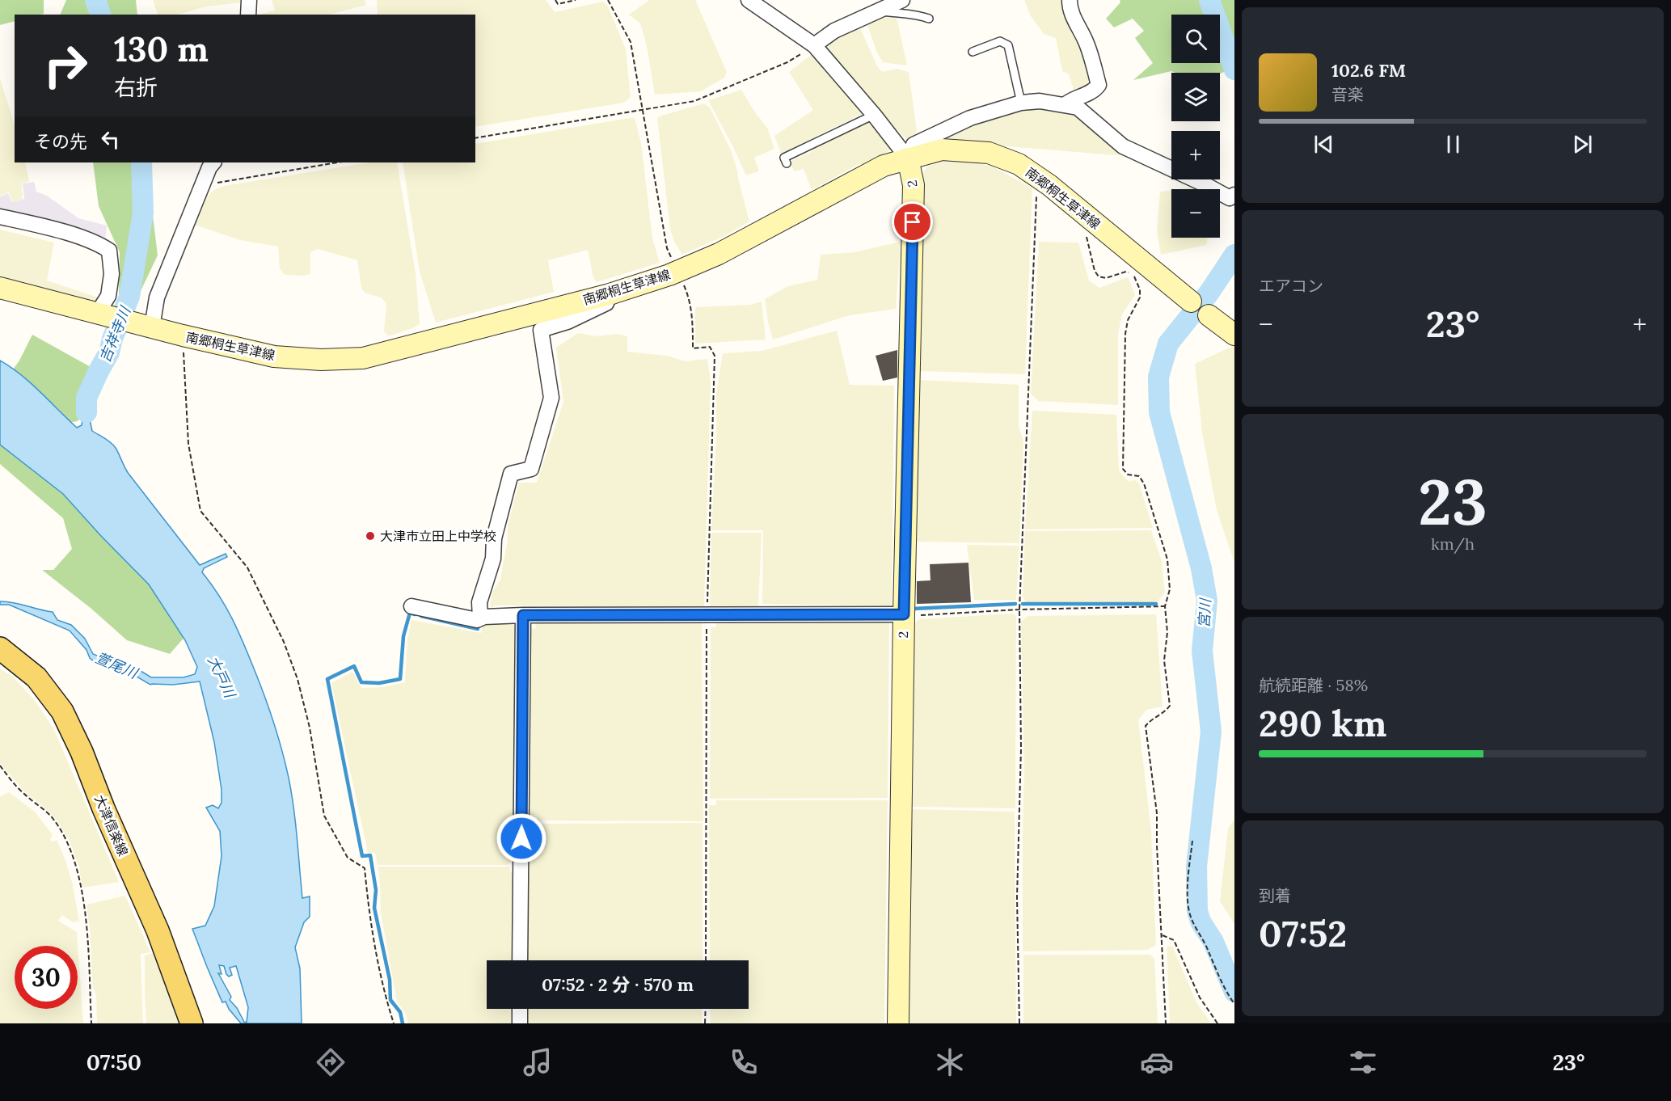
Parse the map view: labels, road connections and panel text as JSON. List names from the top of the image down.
{
  "streets": {
    "main road": ["2", "南郷桐生草津線", "大津信楽線"]
  },
  "crossings": [
    ["2", "南郷桐生草津線"]
  ],
  "water": [
    "吉祥寺川",
    "宮川",
    "萱尾川",
    "大戸川"
  ],
  "places": ["大津市立田上中学校"],
  "page": {
    "map_buttons": ["+", "−"],
    "turn": ["130 m", "右折"],
    "song": ["102.6 FM", "音楽"],
    "then": "その先",
    "tile": [
      "エアコン",
      ["23", "km/h"],
      ["航続距離 · 58%", "290 km"],
      ["到着", "07:52"]
    ],
    "heat": ["−", "23°", "+"],
    "limit": "30",
    "trip": "07:52 · 2 分 · 570 m",
    "tabs": ["07:50", "23°"]
  }
}
